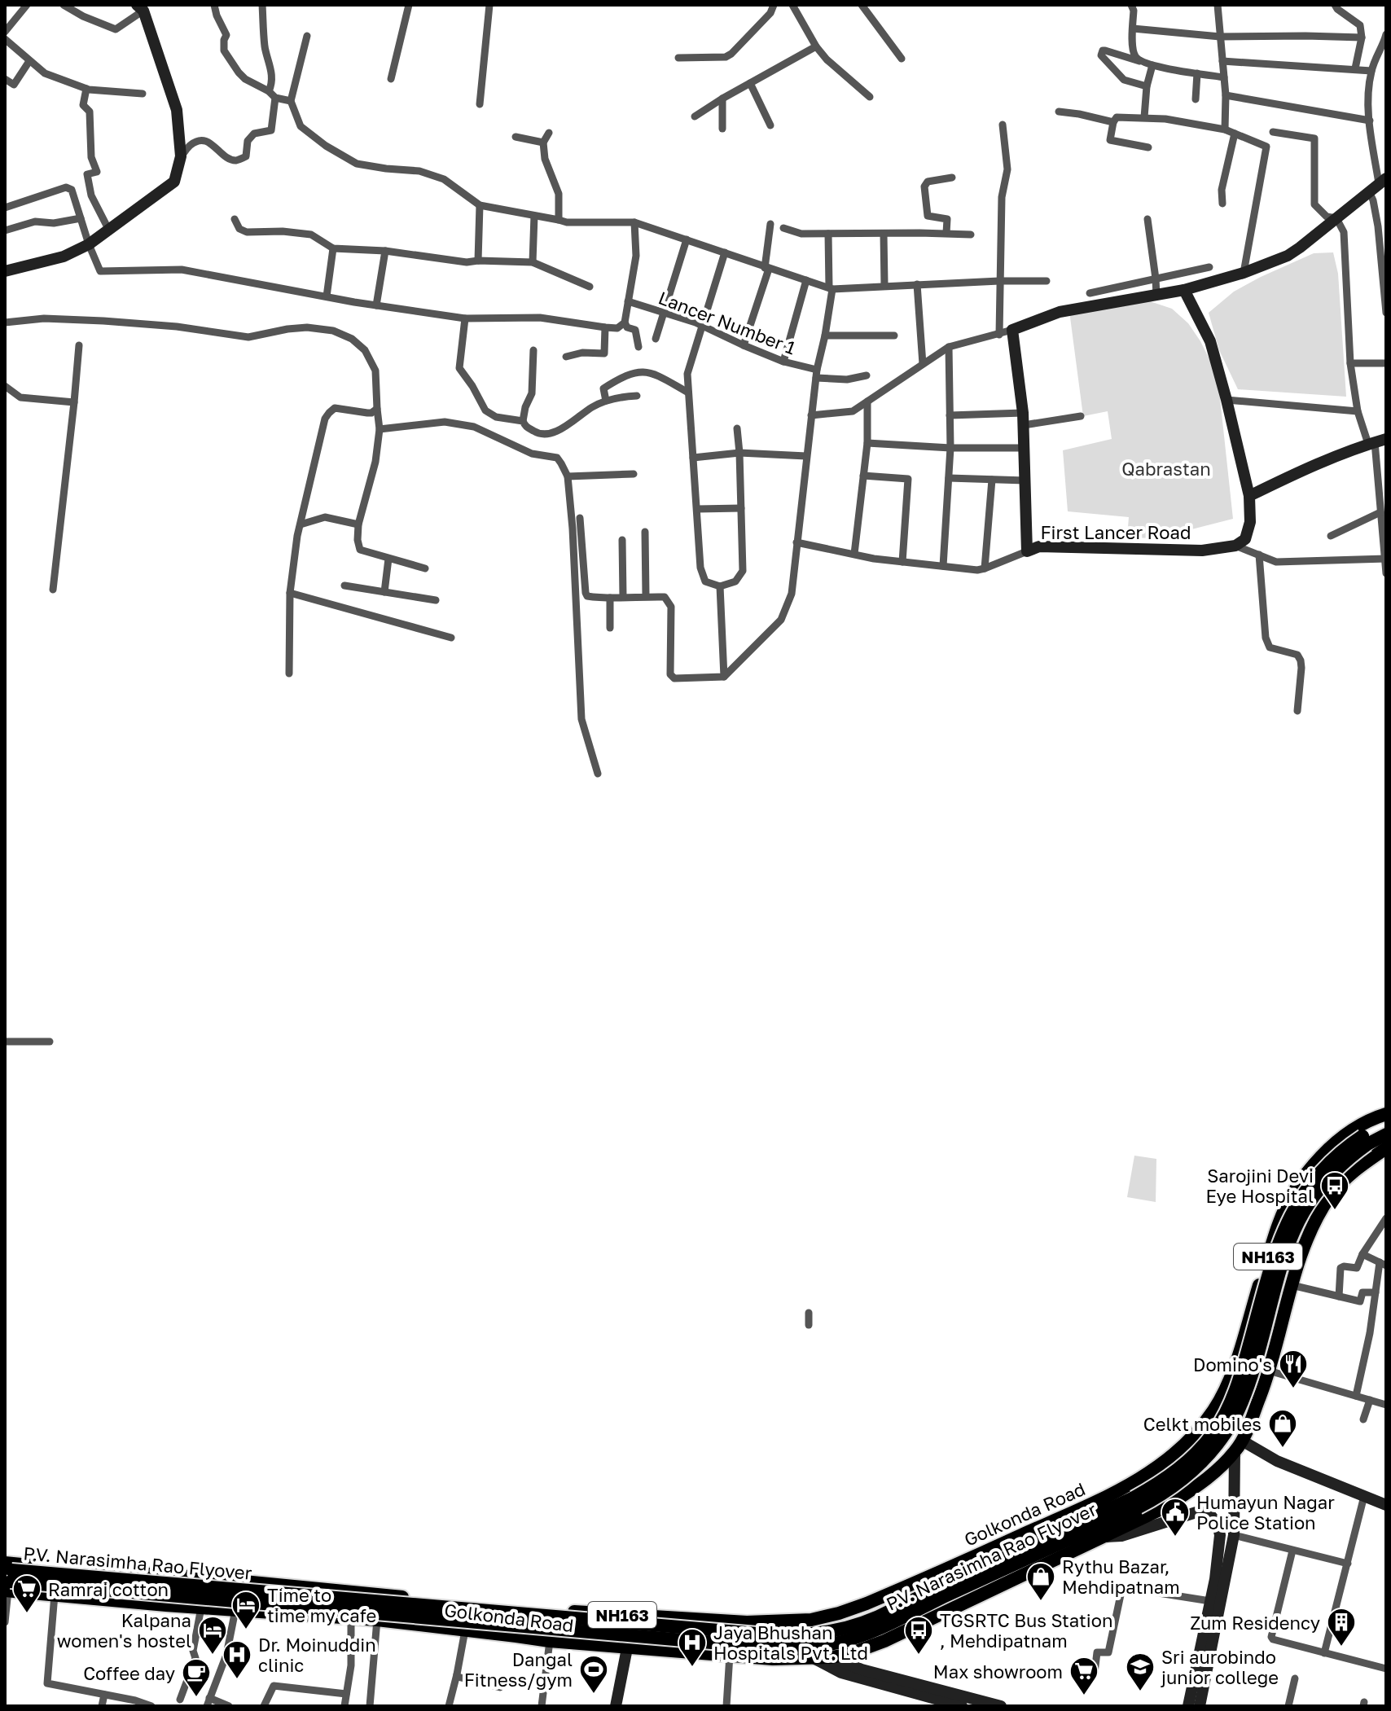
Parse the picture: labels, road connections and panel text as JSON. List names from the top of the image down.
{
  "streets": {
    "highway": ["NH163", "Golkonda Road", "P.V. Narasimha Rao Flyover"],
    "street": ["Lancer Number 1", "First Lancer Road"]
  },
  "crossings": [
    ["Golkonda Road", "P.V. Narasimha Rao Flyover"]
  ],
  "parks": ["Qabrastan"],
  "places": {
    "bus stop": ["Sarojini Devi Eye Hospital", "TGSRTC Bus Station , Mehdipatnam"],
    "restaurant": ["Domino's"],
    "shop": ["Celkt mobiles", "Rythu Bazar, Mehdipatnam"],
    "public building": ["Humayun Nagar Police Station"],
    "supermarket": ["Ramraj cotton", "Max showroom"],
    "hotel": ["Time to time my cafe", "Kalpana women's hostel"],
    "building": ["Zum Residency"],
    "hospital": ["Jaya Bhushan Hospitals Pvt. Ltd", "Dr. Moinuddin clinic"],
    "school or university": ["Sri aurobindo junior college"],
    "sports": ["Dangal Fitness/gym"],
    "cafe": ["Coffee day"]
  }
}
